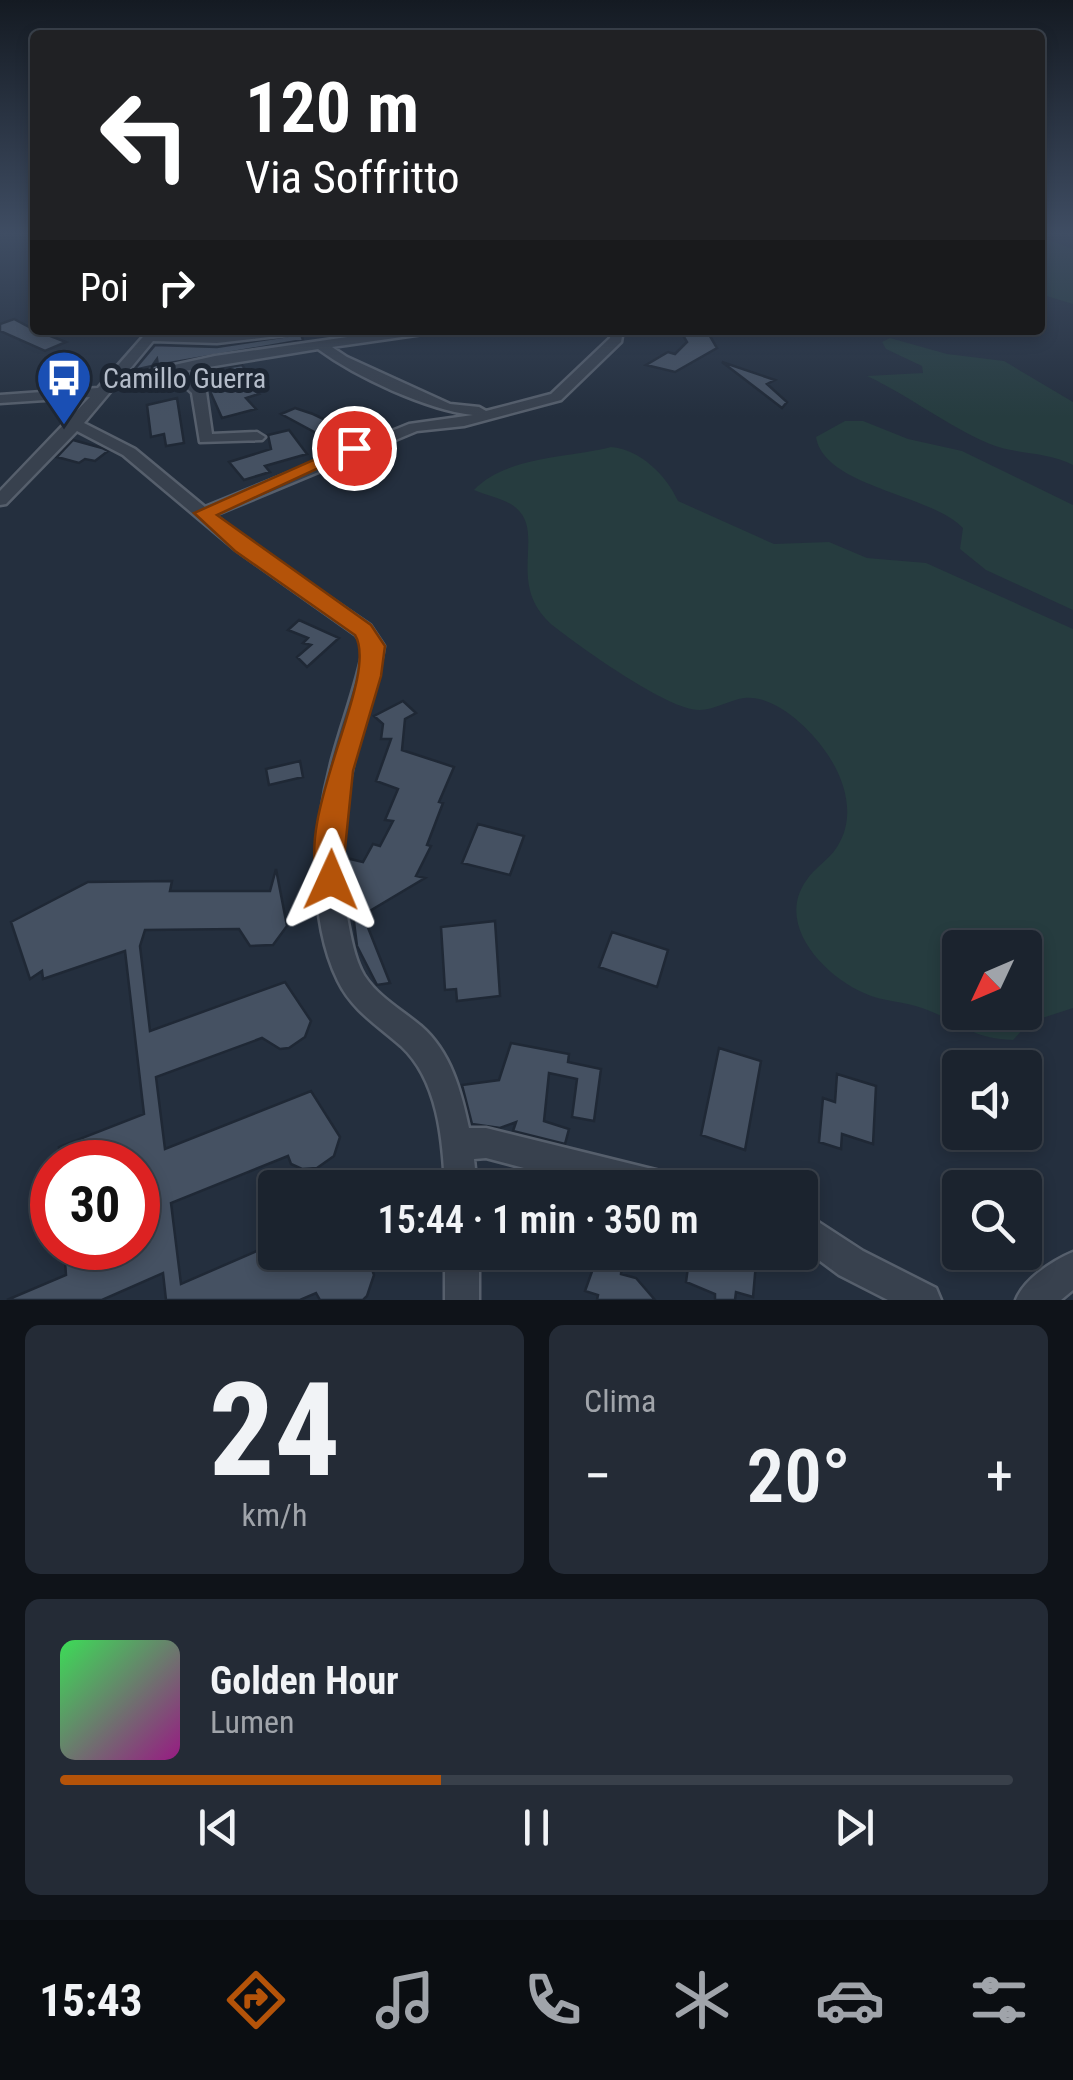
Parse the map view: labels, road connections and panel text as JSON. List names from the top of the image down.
{
  "places": {
    "bus stop": ["Camillo Guerra"]
  },
  "north": "bottom left",
  "page": {
    "turn": ["120 m", "Via Soffritto"],
    "then": "Poi",
    "limit": "30",
    "trip": "15:44 · 1 min · 350 m",
    "tile": [
      ["24", "km/h"],
      "Clima"
    ],
    "heat": ["−", "20°", "+"],
    "song": ["Golden Hour", "Lumen"],
    "tabs": "15:43"
  }
}
